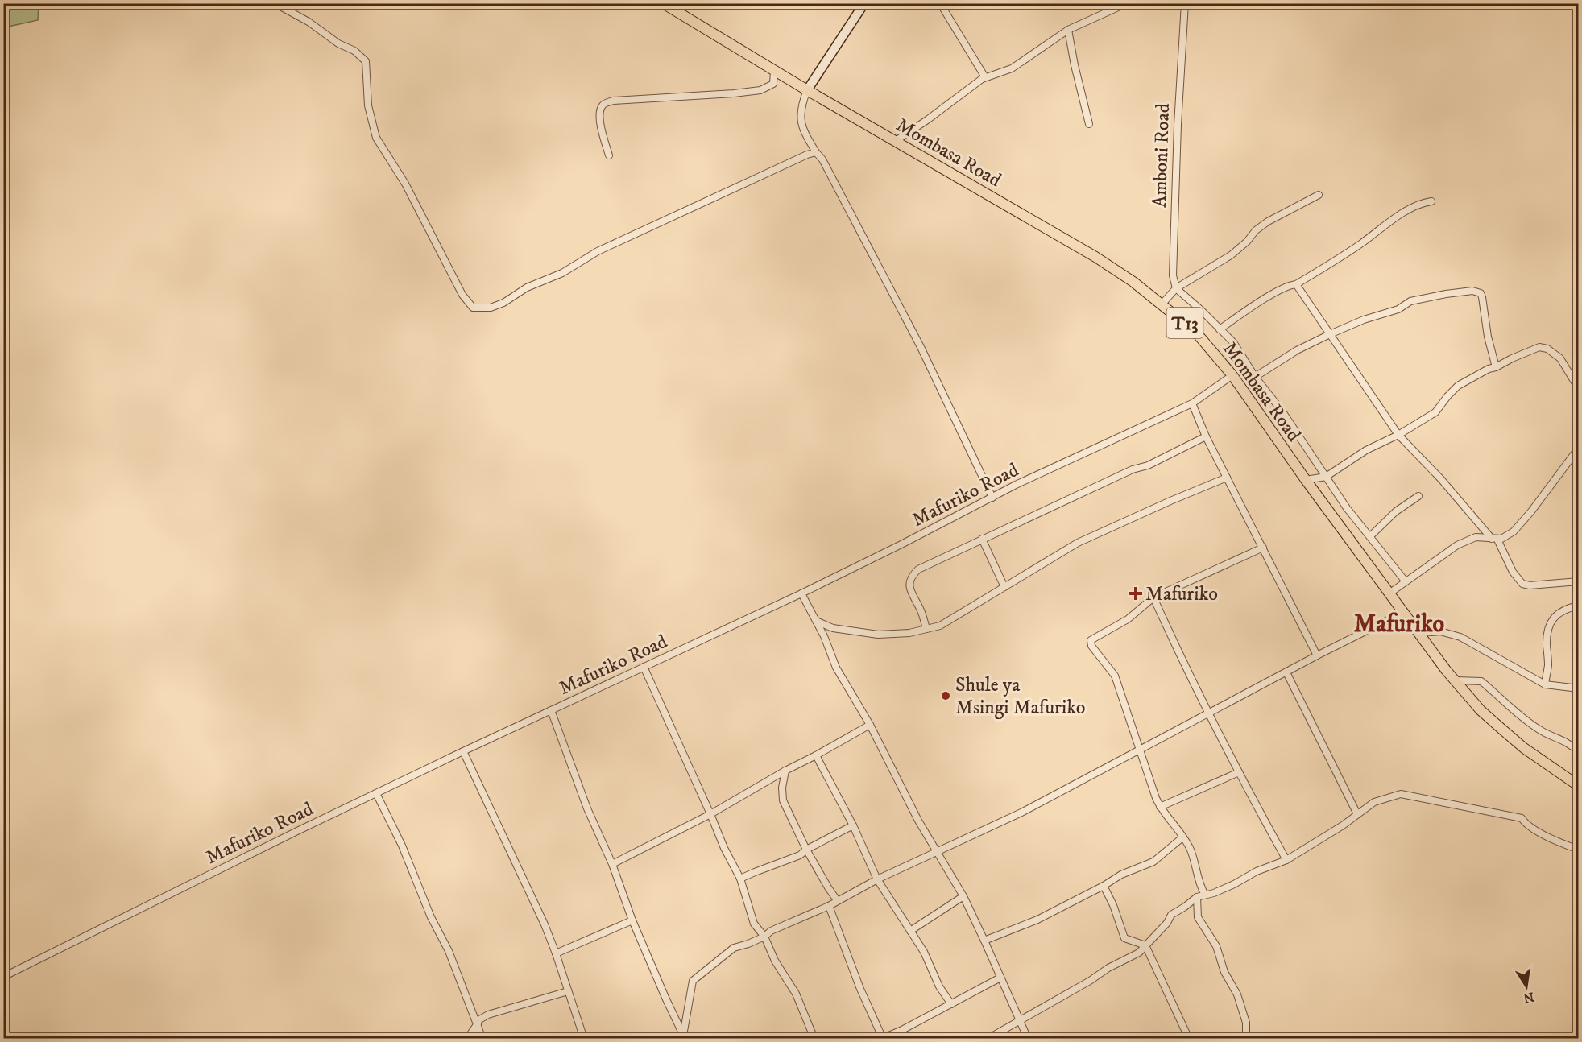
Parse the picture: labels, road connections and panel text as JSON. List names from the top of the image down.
{
  "streets": {
    "highway": ["Mombasa Road", "T13"],
    "street": ["Amboni Road", "Mafuriko Road"]
  },
  "crossings": [
    ["Mombasa Road", "Mafuriko Road"]
  ],
  "districts": ["Mafuriko"],
  "places": {
    "health": ["Mafuriko"],
    "other": ["Shule ya Msingi Mafuriko"]
  },
  "north": "bottom"
}
